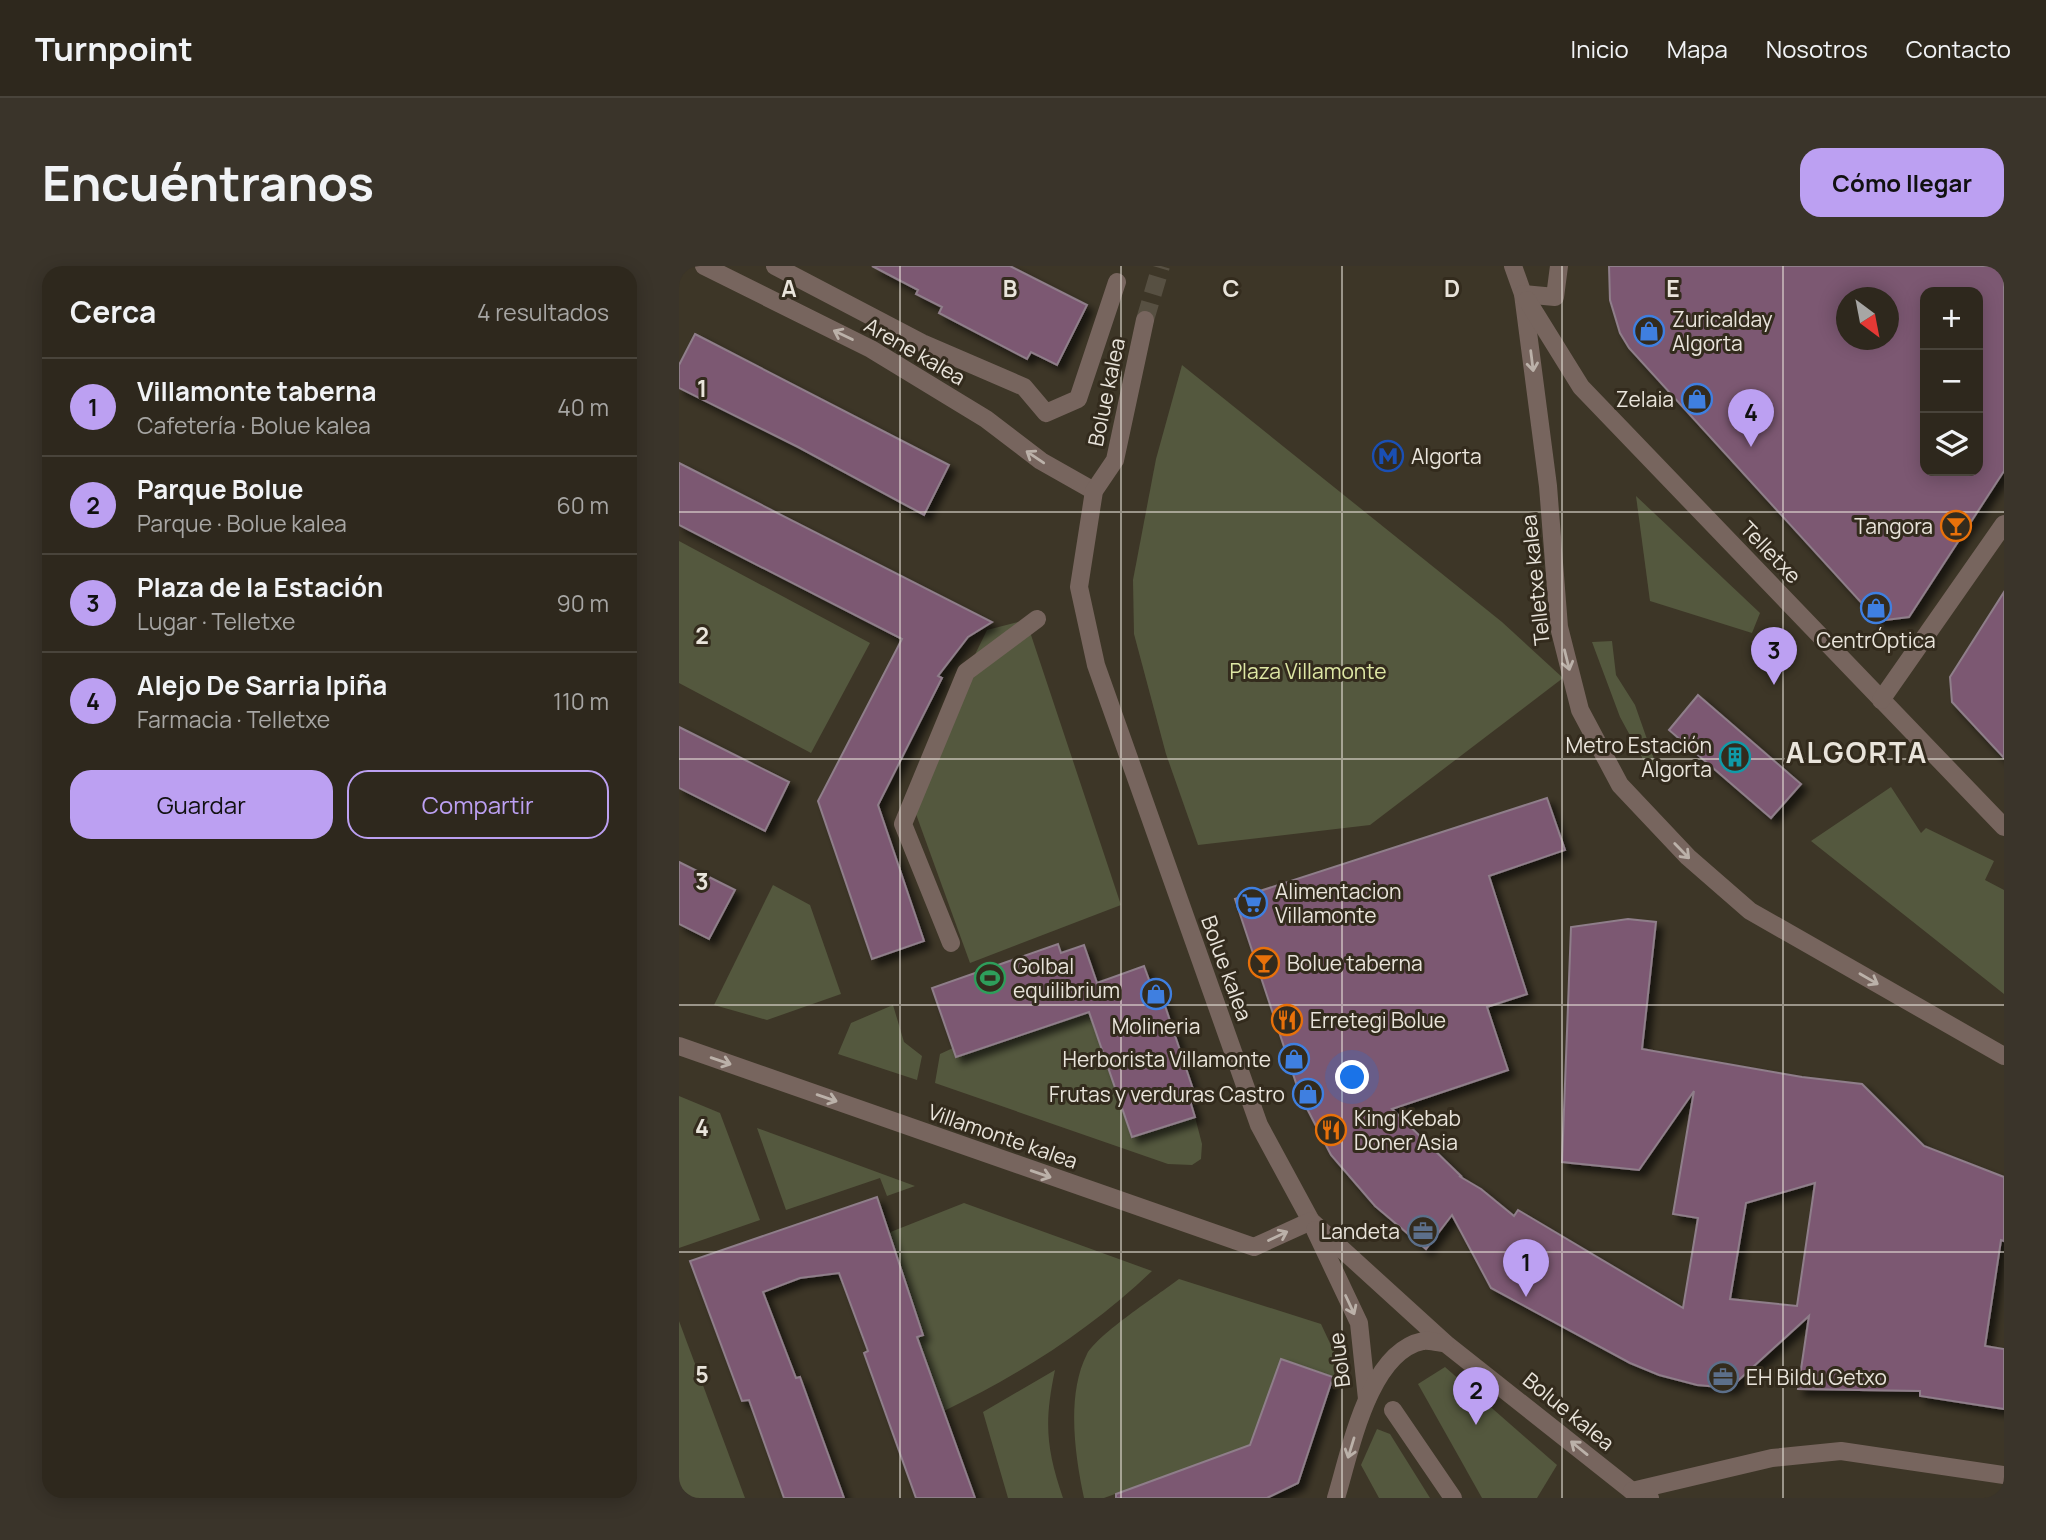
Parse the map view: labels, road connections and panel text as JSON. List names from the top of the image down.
{
  "streets": {
    "street": [
      "Arene kalea",
      "Bolue kalea",
      "Telletxe",
      "Telletxe kalea",
      "Villamonte kalea",
      "Bolue"
    ]
  },
  "crossings": [
    ["Arene kalea", "Bolue kalea"],
    ["Bolue kalea", "Villamonte kalea"],
    ["Bolue kalea", "Bolue"],
    ["Telletxe", "Telletxe kalea"],
    ["Villamonte kalea", "Bolue"]
  ],
  "one_way": [
    "Arene kalea",
    "Telletxe kalea",
    "Villamonte kalea",
    "Bolue"
  ],
  "districts": ["ALGORTA"],
  "parks": ["Plaza Villamonte"],
  "places": {
    "shop": [
      "Zuricalday Algorta",
      "Zelaia",
      "CentrÓptica",
      "Molineria",
      "Herborista Villamonte",
      "Frutas y verduras Castro"
    ],
    "metro station": ["Algorta"],
    "bar": ["Tangora", "Bolue taberna"],
    "building": ["Metro Estación Algorta"],
    "supermarket": ["Alimentacion Villamonte"],
    "sports": ["Golbal equilibrium"],
    "restaurant": ["Erretegi Bolue", "King Kebab Doner Asia"],
    "office": ["Landeta", "EH Bildu Getxo"]
  },
  "north": "bottom right",
  "page": {
    "header": "Turnpoint",
    "nav": [
      "Inicio",
      "Mapa",
      "Nosotros",
      "Contacto"
    ],
    "buttons": [
      "Cómo llegar",
      ["Guardar", "Compartir"]
    ],
    "title": "Encuéntranos",
    "heading": ["Cerca", "4 resultados"],
    "map_buttons": ["+", "−"],
    "list": [
      {
        "mark": "1",
        "name": "Villamonte taberna",
        "note": "Cafetería · Bolue kalea",
        "value": "40 m"
      },
      {
        "mark": "2",
        "name": "Parque Bolue",
        "note": "Parque · Bolue kalea",
        "value": "60 m"
      },
      {
        "mark": "3",
        "name": "Plaza de la Estación",
        "note": "Lugar · Telletxe",
        "value": "90 m"
      },
      {
        "mark": "4",
        "name": "Alejo De Sarria Ipiña",
        "note": "Farmacia · Telletxe",
        "value": "110 m"
      }
    ],
    "pins": [
      "4",
      "3",
      "1",
      "2"
    ]
  },
  "grid": {
    "columns": [
      "A",
      "B",
      "C",
      "D",
      "E"
    ],
    "rows": [
      "1",
      "2",
      "3",
      "4",
      "5"
    ]
  }
}
